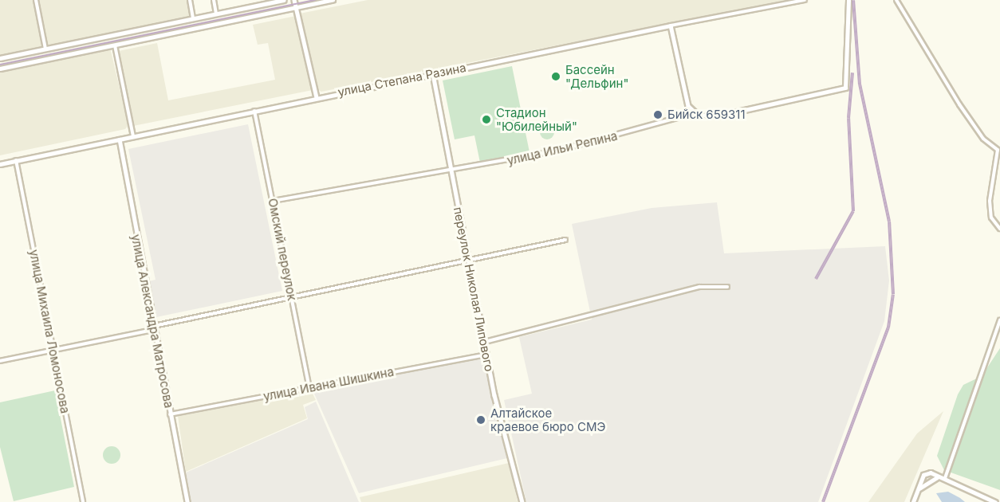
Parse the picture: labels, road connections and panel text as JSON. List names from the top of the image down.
{
  "streets": {
    "street": [
      "улица Степана Разина",
      "улица Ильи Репина",
      "Омский переулок",
      "переулок Николая Липового",
      "улица Александра Матросова",
      "улица Михаила Ломоносова",
      "улица Ивана Шишкина"
    ]
  },
  "crossings": [
    ["улица Степана Разина", "Омский переулок"],
    ["улица Степана Разина", "переулок Николая Липового"],
    ["улица Степана Разина", "улица Александра Матросова"],
    ["улица Степана Разина", "улица Михаила Ломоносова"],
    ["улица Ильи Репина", "Омский переулок"],
    ["улица Ильи Репина", "переулок Николая Липового"],
    ["Омский переулок", "улица Ивана Шишкина"],
    ["переулок Николая Липового", "улица Ивана Шишкина"],
    ["улица Александра Матросова", "улица Ивана Шишкина"]
  ],
  "places": [
    "Бассейн \"Дельфин\"",
    "Бийск 659311",
    "Стадион \"Юбилейный\"",
    "Алтайское краевое бюро СМЭ"
  ]
}
